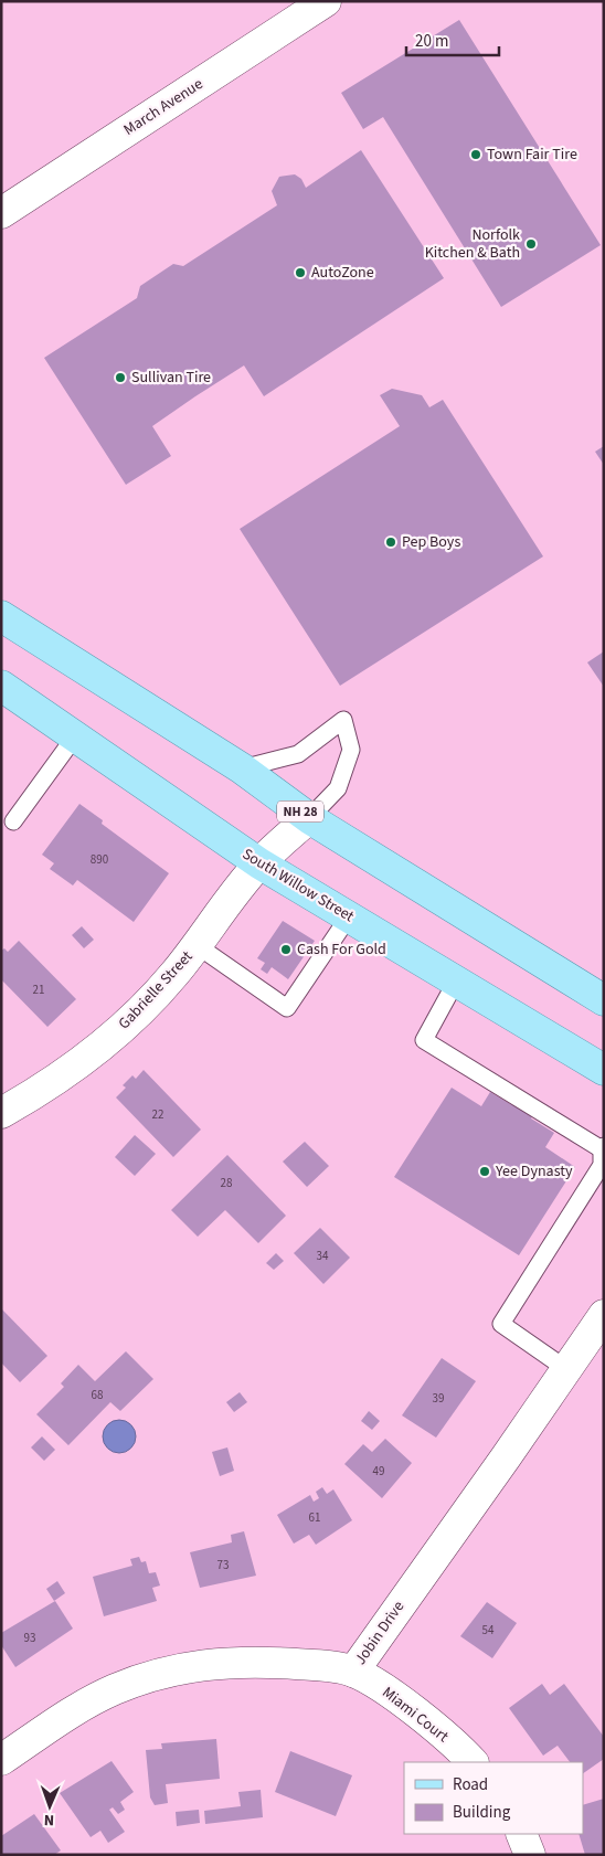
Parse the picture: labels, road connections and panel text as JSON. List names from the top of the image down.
{
  "streets": {
    "main road": ["NH 28", "South Willow Street"],
    "street": [
      "March Avenue",
      "Gabrielle Street",
      "Jobin Drive",
      "Miami Court"
    ]
  },
  "crossings": [
    ["NH 28", "Gabrielle Street"],
    ["South Willow Street", "Gabrielle Street"],
    ["Jobin Drive", "Miami Court"]
  ],
  "places": [
    "Town Fair Tire",
    "Norfolk Kitchen & Bath",
    "AutoZone",
    "Sullivan Tire",
    "Pep Boys",
    "Cash For Gold",
    "Yee Dynasty"
  ],
  "house_numbers": [
    "890",
    "21",
    "22",
    "28",
    "34",
    "68",
    "39",
    "49",
    "61",
    "73",
    "54",
    "93"
  ],
  "legend": ["Road", "Building"],
  "scale_bar": "20 m",
  "north": "bottom"
}
